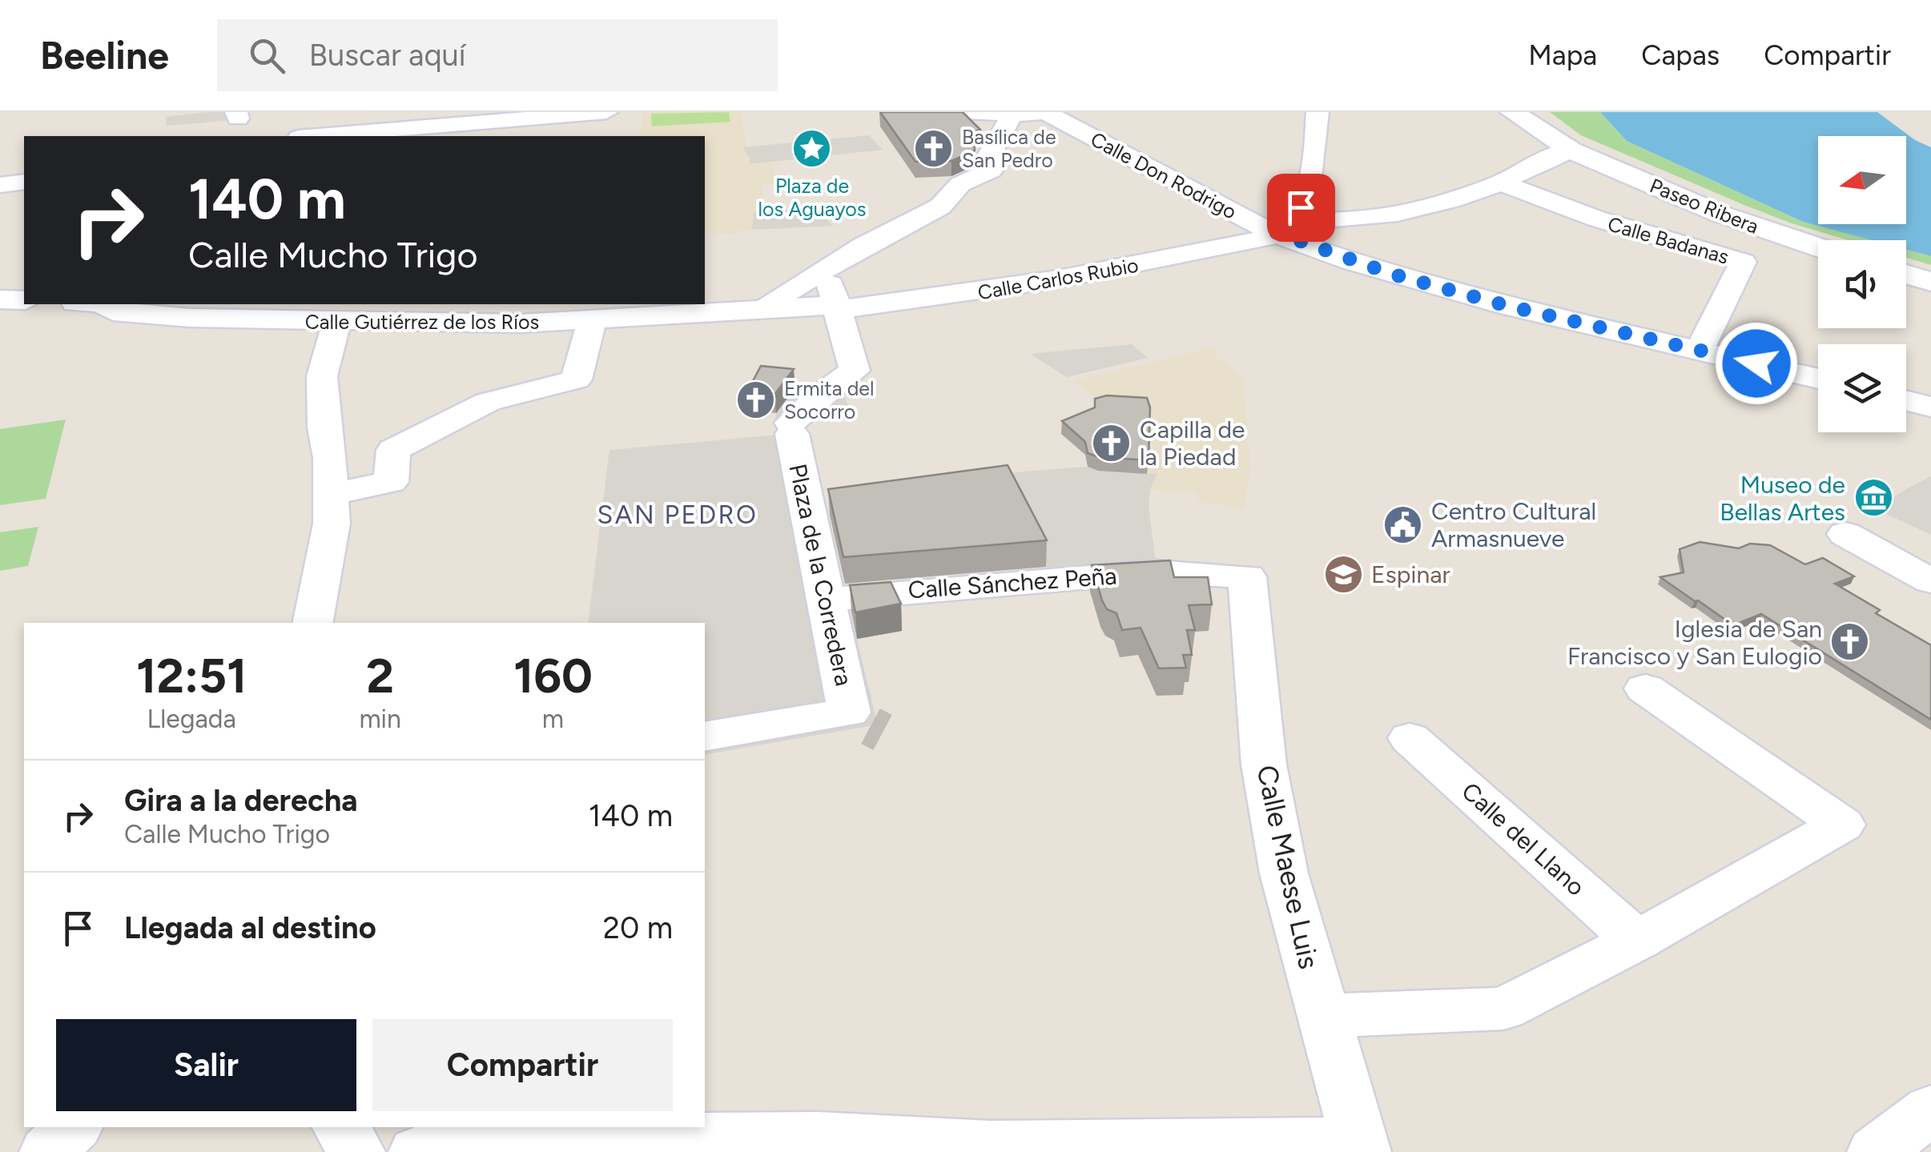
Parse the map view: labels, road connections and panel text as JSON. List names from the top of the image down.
{
  "streets": {
    "street": [
      "Calle Don Rodrigo",
      "Paseo Ribera",
      "Calle Badanas",
      "Calle Carlos Rubio",
      "Calle Gutiérrez de los Ríos",
      "Plaza de la Corredera",
      "Calle Sánchez Peña",
      "Calle del Llano",
      "Calle Maese Luis"
    ]
  },
  "crossings": [
    ["Calle Don Rodrigo", "Calle Badanas"],
    ["Calle Don Rodrigo", "Calle Carlos Rubio"],
    ["Paseo Ribera", "Calle Carlos Rubio"],
    ["Calle Badanas", "Calle Carlos Rubio"],
    ["Calle Carlos Rubio", "Calle Gutiérrez de los Ríos"],
    ["Calle Carlos Rubio", "Plaza de la Corredera"],
    ["Plaza de la Corredera", "Calle Sánchez Peña"],
    ["Calle Sánchez Peña", "Calle Maese Luis"]
  ],
  "districts": ["SAN PEDRO"],
  "places": {
    "church": [
      "Basílica de San Pedro",
      "Ermita del Socorro",
      "Capilla de la Piedad",
      "Iglesia de San Francisco y San Eulogio"
    ],
    "place": ["Plaza de los Aguayos"],
    "museum": ["Museo de Bellas Artes"],
    "public building": ["Centro Cultural Armasnueve"],
    "school or university": ["Espinar"]
  },
  "north": "left",
  "page": {
    "header": "Beeline",
    "search": "Buscar aquí",
    "nav": ["Mapa", "Capas", "Compartir"],
    "turn": ["140 m", "Calle Mucho Trigo"],
    "eta": [
      "12:51",
      "Llegada",
      "2",
      "min",
      "160",
      "m"
    ],
    "list": [
      {
        "name": "Gira a la derecha",
        "note": "Calle Mucho Trigo",
        "value": "140 m"
      },
      {
        "name": "Llegada al destino",
        "value": "20 m"
      }
    ],
    "buttons": ["Salir", "Compartir"]
  }
}
